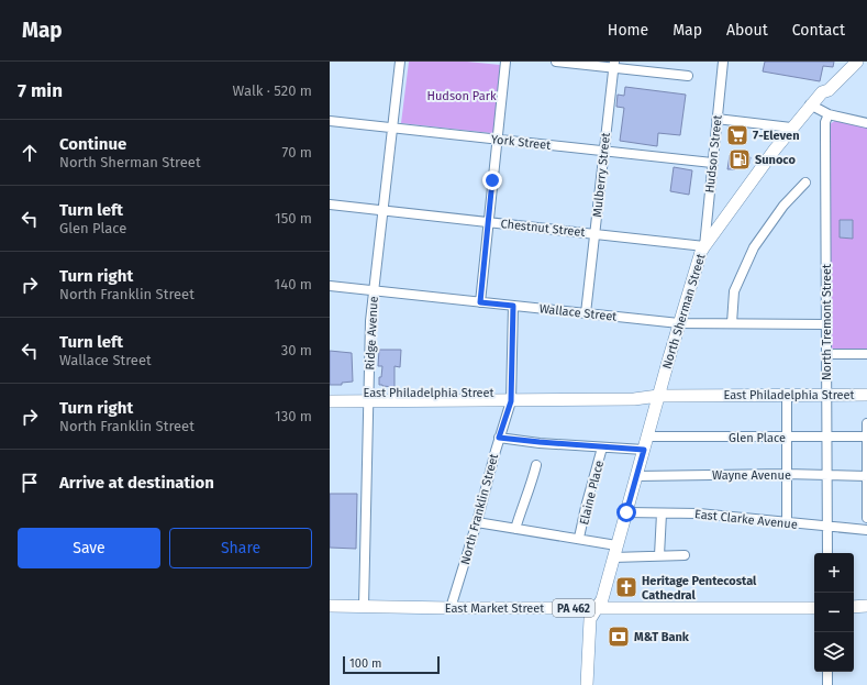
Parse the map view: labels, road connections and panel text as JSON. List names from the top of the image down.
{
  "streets": {
    "main road": [
      "North Sherman Street",
      "East Philadelphia Street",
      "East Market Street",
      "PA 462"
    ],
    "street": [
      "York Street",
      "Hudson Street",
      "Mulberry Street",
      "Chestnut Street",
      "Wallace Street",
      "North Tremont Street",
      "Ridge Avenue",
      "Glen Place",
      "Wayne Avenue",
      "Elaine Place",
      "North Franklin Street",
      "East Clarke Avenue"
    ]
  },
  "crossings": [
    ["York Street", "Hudson Street"],
    ["York Street", "Mulberry Street"],
    ["York Street", "Ridge Avenue"],
    ["Hudson Street", "Chestnut Street"],
    ["Hudson Street", "North Sherman Street"],
    ["Mulberry Street", "Chestnut Street"],
    ["Mulberry Street", "Wallace Street"],
    ["Chestnut Street", "North Sherman Street"],
    ["Chestnut Street", "Ridge Avenue"],
    ["North Sherman Street", "Wallace Street"],
    ["North Sherman Street", "East Philadelphia Street"],
    ["North Sherman Street", "Glen Place"],
    ["North Sherman Street", "Wayne Avenue"],
    ["North Sherman Street", "East Clarke Avenue"],
    ["North Sherman Street", "East Market Street"],
    ["Wallace Street", "North Tremont Street"],
    ["Wallace Street", "Ridge Avenue"],
    ["Wallace Street", "North Franklin Street"],
    ["North Tremont Street", "East Philadelphia Street"],
    ["North Tremont Street", "Glen Place"],
    ["North Tremont Street", "Wayne Avenue"],
    ["North Tremont Street", "East Clarke Avenue"],
    ["Ridge Avenue", "East Philadelphia Street"],
    ["Ridge Avenue", "East Market Street"],
    ["East Philadelphia Street", "North Franklin Street"],
    ["North Franklin Street", "East Market Street"]
  ],
  "parks": ["Hudson Park"],
  "places": {
    "supermarket": ["7-Eleven"],
    "fuel station": ["Sunoco"],
    "church": ["Heritage Pentecostal Cathedral"],
    "bank": ["M&T Bank"]
  },
  "scale_bar": "100 m",
  "page": {
    "header": "Map",
    "nav": [
      "Home",
      "Map",
      "About",
      "Contact"
    ],
    "heading": ["7 min", "Walk · 520 m"],
    "list": [
      ["Continue", "North Sherman Street", "70 m"],
      ["Turn left", "Glen Place", "150 m"],
      ["Turn right", "North Franklin Street", "140 m"],
      ["Turn left", "Wallace Street", "30 m"],
      ["Turn right", "North Franklin Street", "130 m"],
      "Arrive at destination"
    ],
    "buttons": ["Save", "Share"],
    "map_buttons": ["+", "−"],
    "scale": "100 m"
  }
}
